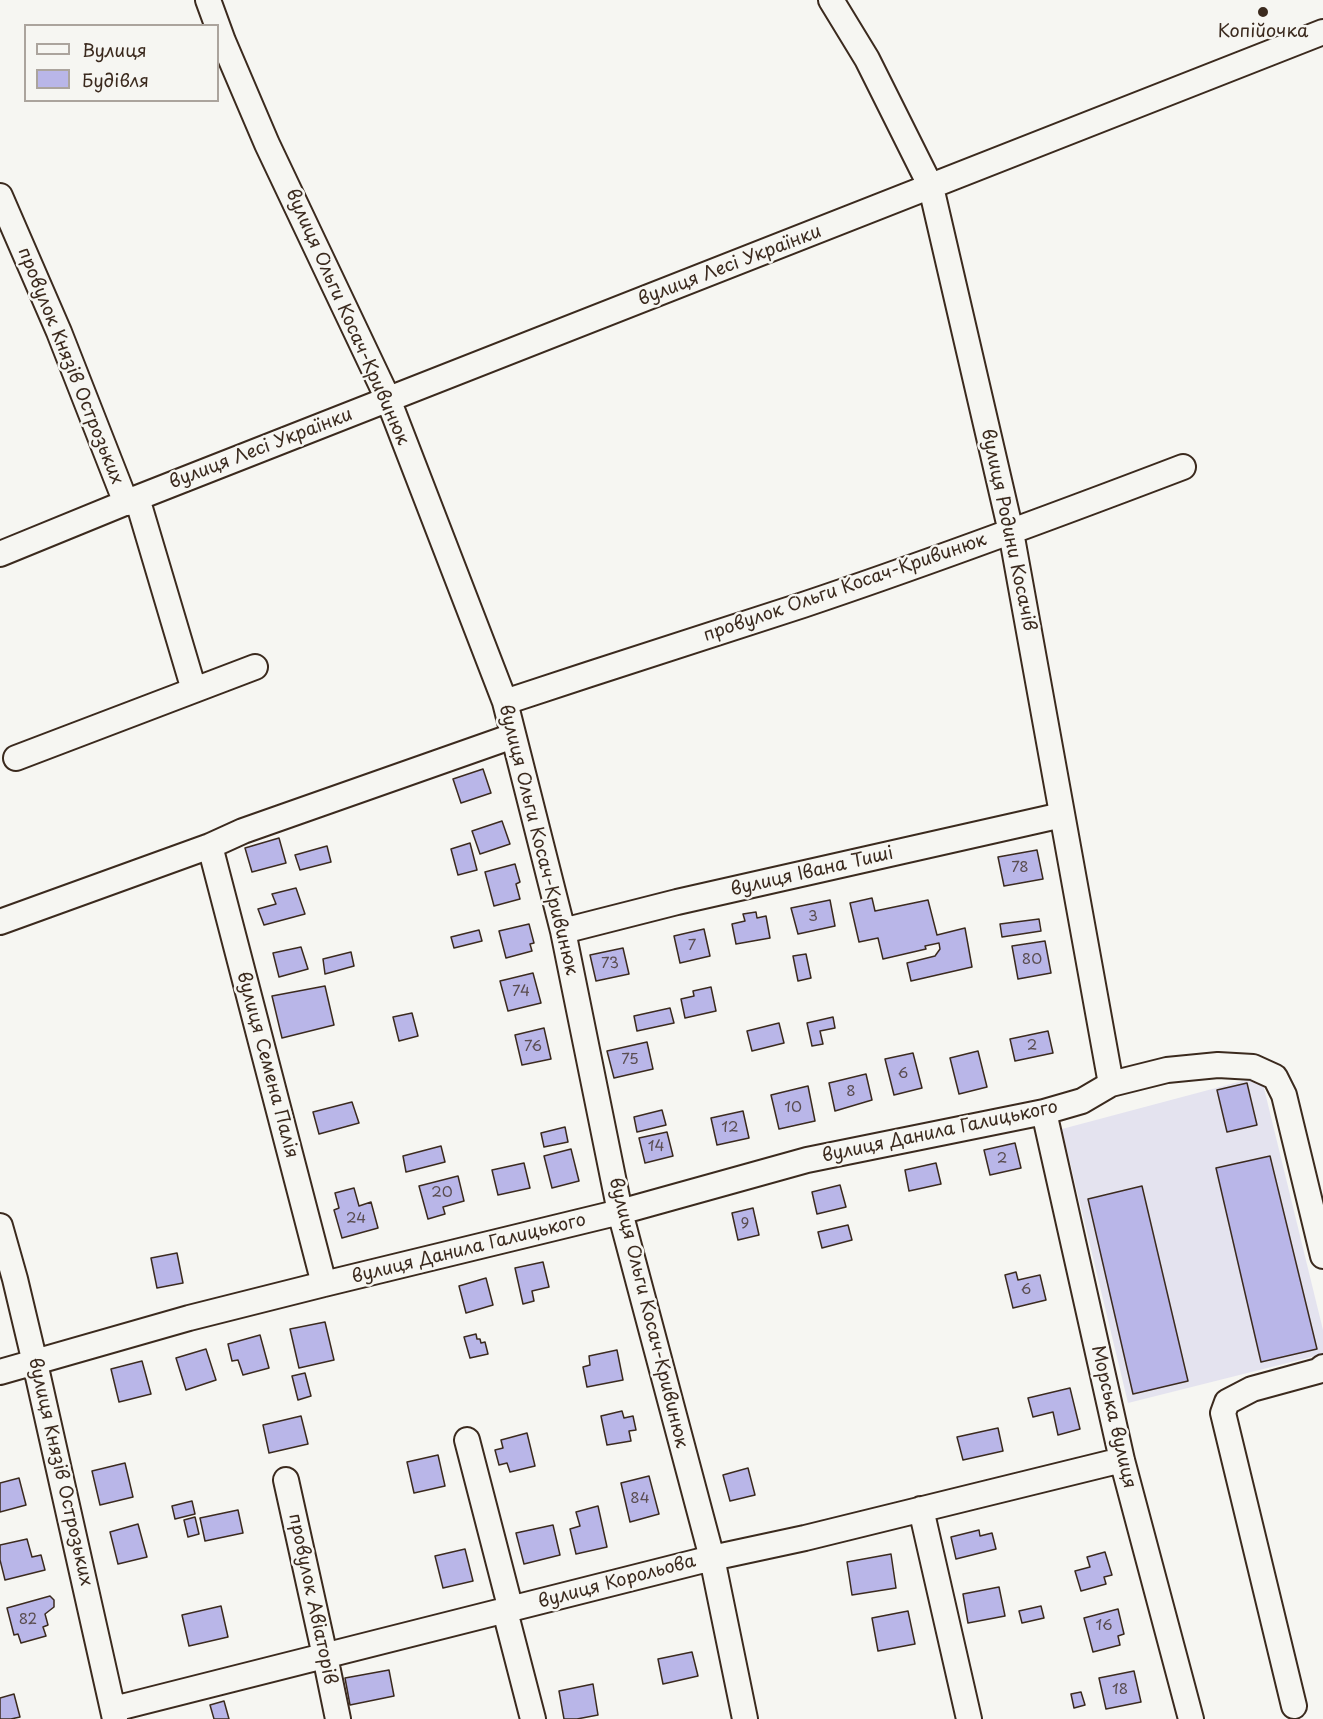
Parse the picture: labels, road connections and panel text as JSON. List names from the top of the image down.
{
  "streets": {
    "street": [
      "вулиця Лесі Українки",
      "вулиця Ольги Косач-Кривинюк",
      "провулок Князів Острозьких",
      "вулиця Родини Косачів",
      "провулок Ольги Косач-Кривинюк",
      "вулиця Івана Тиші",
      "вулиця Семена Палія",
      "вулиця Данила Галицького",
      "Морська вулиця",
      "вулиця Князів Острозьких",
      "вулиця Корольова",
      "провулок Авіаторів"
    ]
  },
  "crossings": [
    ["вулиця Лесі Українки", "вулиця Ольги Косач-Кривинюк"],
    ["вулиця Лесі Українки", "провулок Князів Острозьких"],
    ["вулиця Лесі Українки", "вулиця Родини Косачів"],
    ["вулиця Ольги Косач-Кривинюк", "провулок Ольги Косач-Кривинюк"],
    ["вулиця Ольги Косач-Кривинюк", "вулиця Івана Тиші"],
    ["вулиця Ольги Косач-Кривинюк", "вулиця Данила Галицького"],
    ["вулиця Ольги Косач-Кривинюк", "вулиця Корольова"],
    ["вулиця Родини Косачів", "провулок Ольги Косач-Кривинюк"],
    ["вулиця Родини Косачів", "вулиця Івана Тиші"],
    ["вулиця Родини Косачів", "вулиця Данила Галицького"],
    ["вулиця Семена Палія", "вулиця Данила Галицького"],
    ["вулиця Данила Галицького", "Морська вулиця"],
    ["вулиця Данила Галицького", "вулиця Князів Острозьких"],
    ["Морська вулиця", "вулиця Корольова"],
    ["вулиця Князів Острозьких", "вулиця Корольова"],
    ["вулиця Корольова", "провулок Авіаторів"]
  ],
  "places": ["Копійочка"],
  "house_numbers": [
    "78",
    "3",
    "7",
    "80",
    "73",
    "74",
    "2",
    "76",
    "75",
    "6",
    "8",
    "10",
    "12",
    "14",
    "2",
    "20",
    "24",
    "9",
    "6",
    "84",
    "82",
    "16",
    "18"
  ],
  "legend": ["Вулиця", "Будівля"]
}
